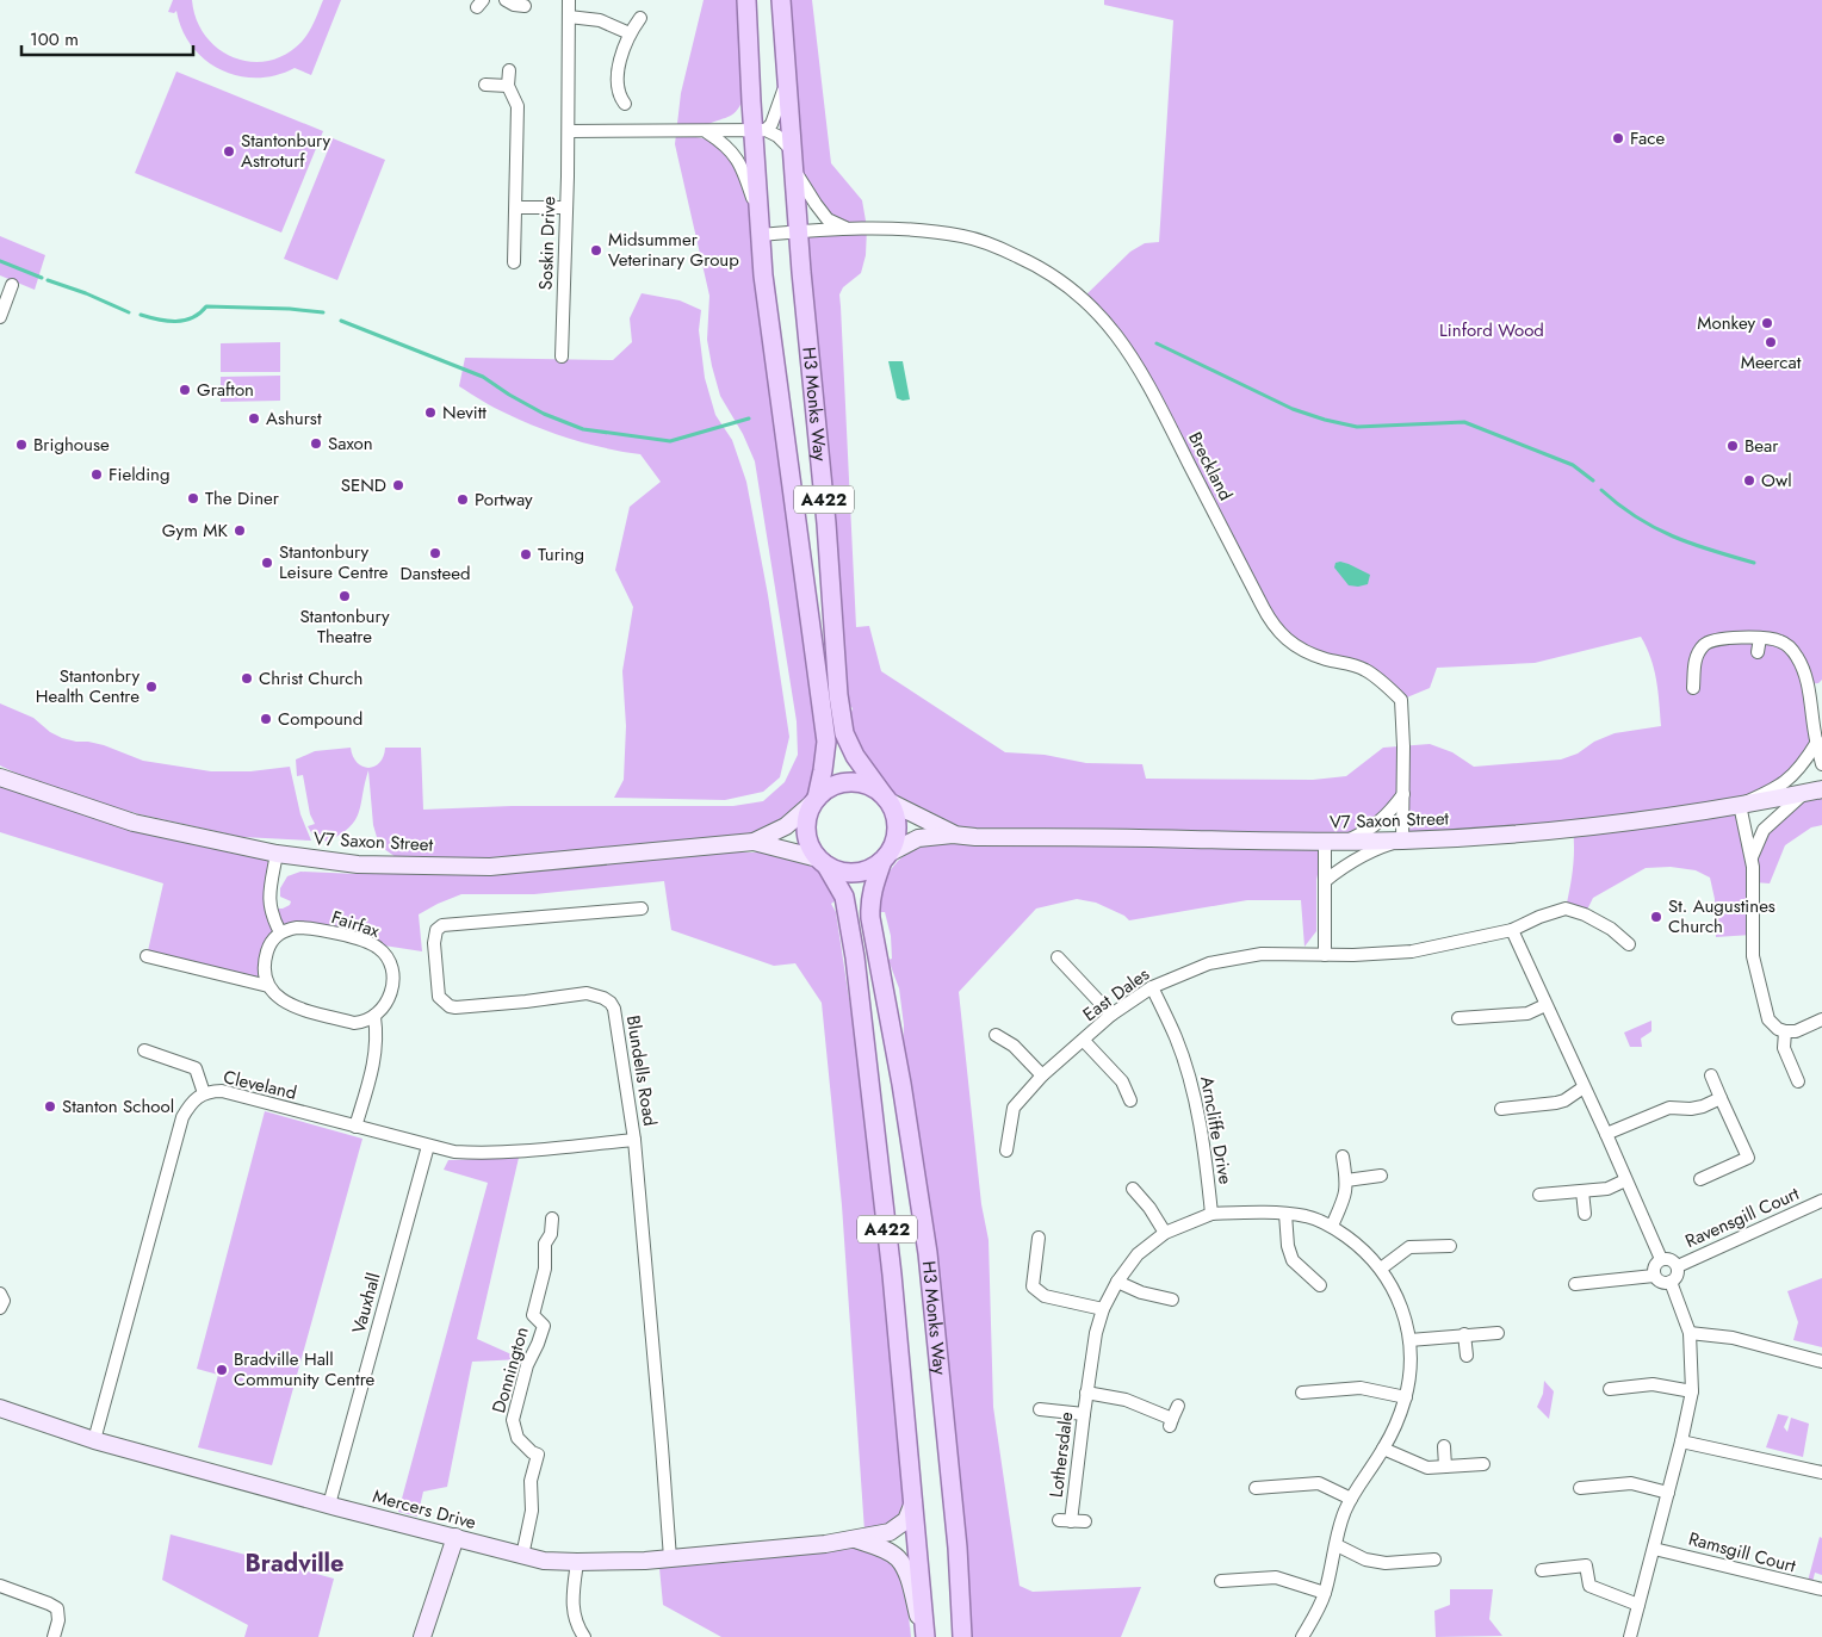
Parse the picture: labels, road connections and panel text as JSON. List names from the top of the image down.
{
  "streets": {
    "main road": ["H3 Monks Way", "A422"],
    "street": [
      "Soskin Drive",
      "Breckland",
      "V7 Saxon Street",
      "Fairfax",
      "East Dales",
      "Blundells Road",
      "Cleveland",
      "Arncliffe Drive",
      "Ravensgill Court",
      "Vauxhall",
      "Donnington",
      "Lothersdale",
      "Mercers Drive",
      "Ramsgill Court"
    ]
  },
  "crossings": [
    ["H3 Monks Way", "Breckland"],
    ["H3 Monks Way", "A422"],
    ["H3 Monks Way", "V7 Saxon Street"],
    ["Breckland", "V7 Saxon Street"],
    ["A422", "V7 Saxon Street"],
    ["A422", "Mercers Drive"],
    ["East Dales", "Arncliffe Drive"],
    ["Blundells Road", "Cleveland"],
    ["Blundells Road", "Mercers Drive"],
    ["Cleveland", "Vauxhall"],
    ["Cleveland", "Mercers Drive"],
    ["Arncliffe Drive", "Lothersdale"],
    ["Vauxhall", "Mercers Drive"],
    ["Donnington", "Mercers Drive"]
  ],
  "districts": ["Bradville"],
  "parks": ["Linford Wood"],
  "places": [
    "Face",
    "Stantonbury Astroturf",
    "Midsummer Veterinary Group",
    "Monkey",
    "Meercat",
    "Grafton",
    "Nevitt",
    "Ashurst",
    "Saxon",
    "Brighouse",
    "Bear",
    "Fielding",
    "Owl",
    "SEND",
    "The Diner",
    "Portway",
    "Gym MK",
    "Dansteed",
    "Turing",
    "Stantonbury Leisure Centre",
    "Stantonbury Theatre",
    "Christ Church",
    "Stantonbry Health Centre",
    "Compound",
    "St. Augustines Church",
    "Stanton School",
    "Bradville Hall Community Centre"
  ],
  "scale_bar": "100 m"
}
